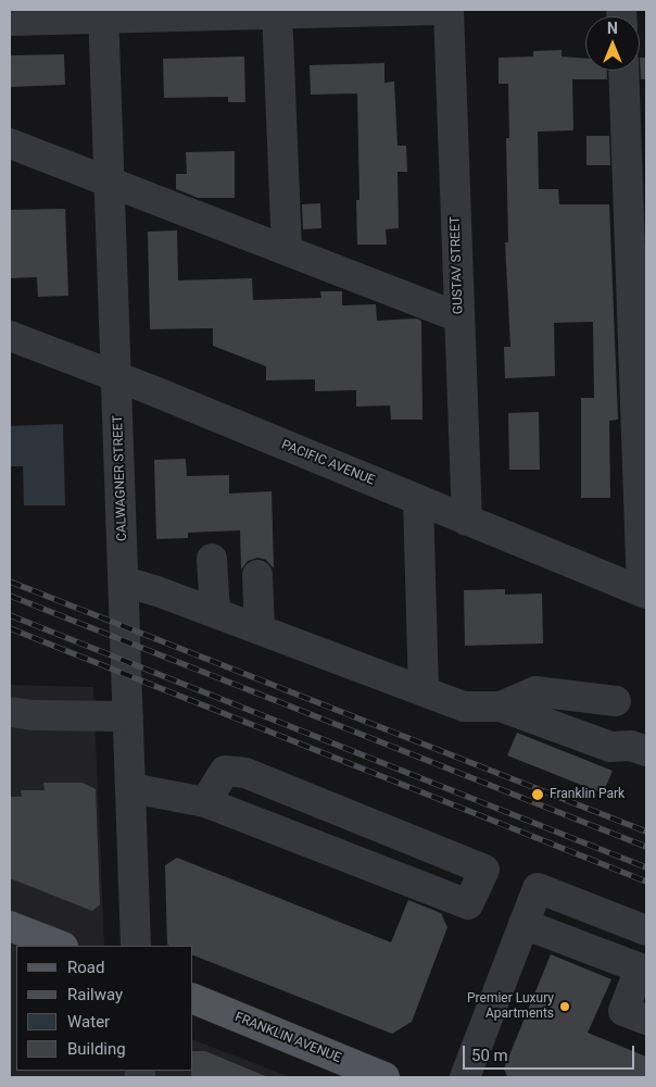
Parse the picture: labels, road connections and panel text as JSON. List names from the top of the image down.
{
  "streets": {
    "main road": ["FRANKLIN AVENUE"],
    "street": ["GUSTAV STREET", "PACIFIC AVENUE", "CALWAGNER STREET"]
  },
  "crossings": [
    ["GUSTAV STREET", "PACIFIC AVENUE"],
    ["PACIFIC AVENUE", "CALWAGNER STREET"]
  ],
  "places": ["Franklin Park", "Premier Luxury Apartments"],
  "legend": [
    "Road",
    "Railway",
    "Water",
    "Building"
  ],
  "scale_bar": "50 m",
  "north": "top"
}
